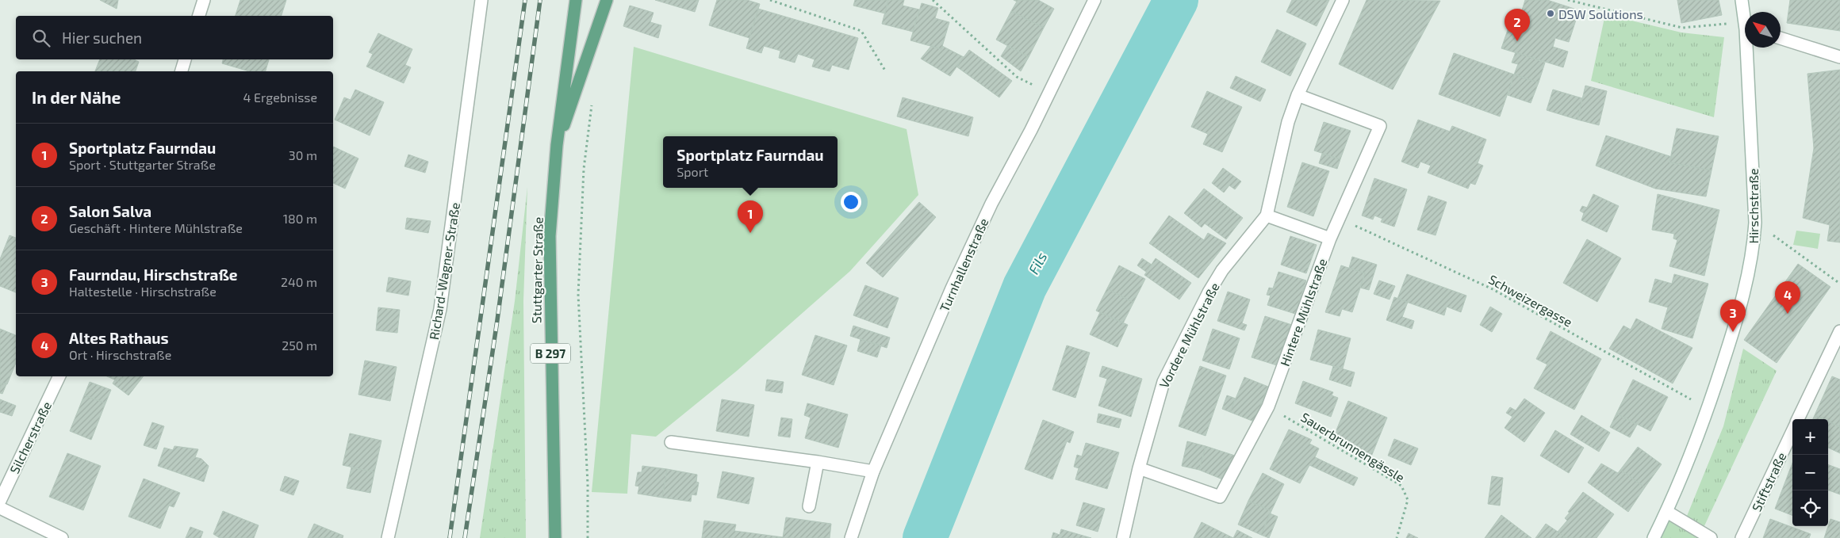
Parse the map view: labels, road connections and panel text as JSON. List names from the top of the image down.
{
  "streets": {
    "main road": ["Stuttgarter Straße", "B 297"],
    "street": [
      "Hirschstraße",
      "Turnhallenstraße",
      "Richard-Wagner-Straße",
      "Hintere Mühlstraße",
      "Vordere Mühlstraße",
      "Silcherstraße",
      "Stiftstraße"
    ],
    "path": ["Schweizergasse", "Sauerbrunnengässle"]
  },
  "crossings": [
    ["Hirschstraße", "Schweizergasse"],
    ["Schweizergasse", "Hintere Mühlstraße"],
    ["Hintere Mühlstraße", "Vordere Mühlstraße"],
    ["Hintere Mühlstraße", "Sauerbrunnengässle"]
  ],
  "water": ["Fils"],
  "places": ["DSW Solutions"],
  "north": "top left",
  "page": {
    "pins": [
      "2",
      "1",
      "4",
      "3"
    ],
    "search": "Hier suchen",
    "heading": ["In der Nähe", "4 Ergebnisse"],
    "list": [
      {
        "mark": "1",
        "name": "Sportplatz Faurndau",
        "note": "Sport · Stuttgarter Straße",
        "value": "30 m"
      },
      {
        "mark": "2",
        "name": "Salon Salva",
        "note": "Geschäft · Hintere Mühlstraße",
        "value": "180 m"
      },
      {
        "mark": "3",
        "name": "Faurndau, Hirschstraße",
        "note": "Haltestelle · Hirschstraße",
        "value": "240 m"
      },
      {
        "mark": "4",
        "name": "Altes Rathaus",
        "note": "Ort · Hirschstraße",
        "value": "250 m"
      }
    ],
    "popup": ["Sportplatz Faurndau", "Sport"],
    "map_buttons": ["+", "−"]
  }
}
